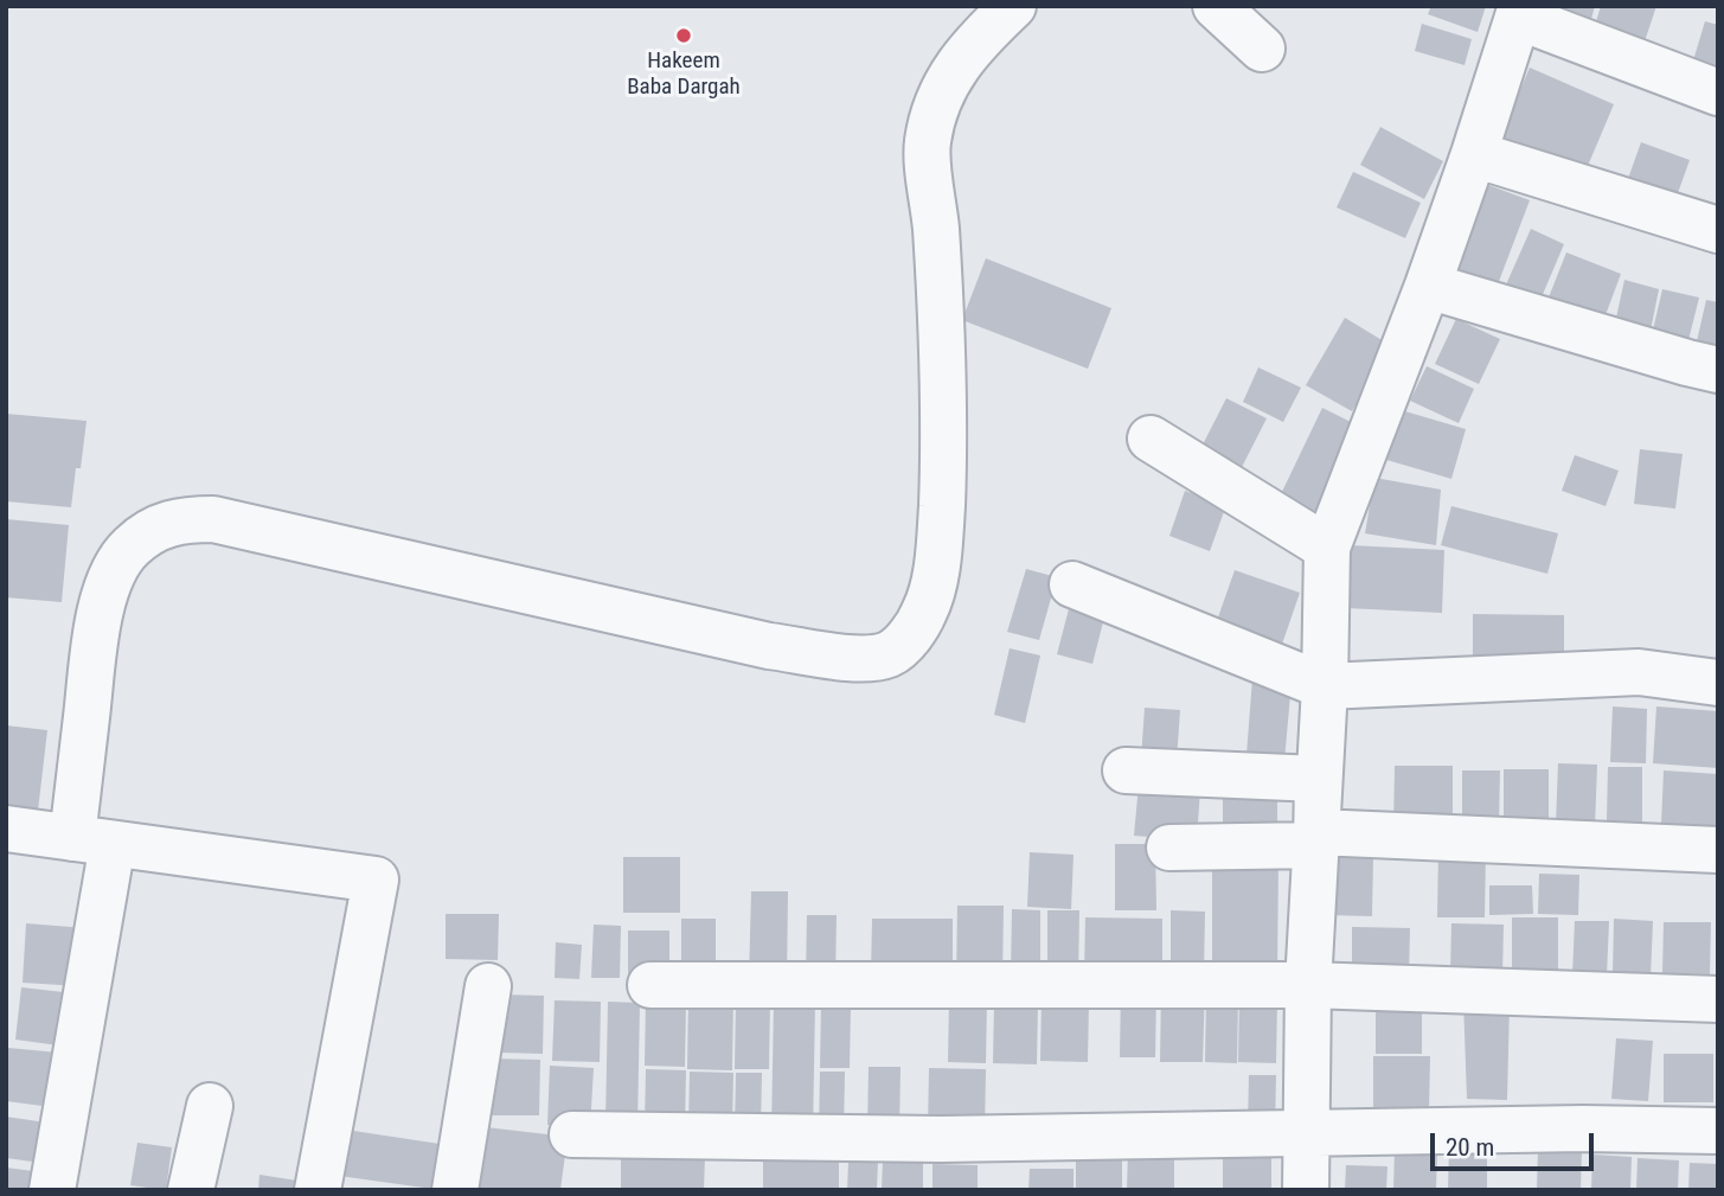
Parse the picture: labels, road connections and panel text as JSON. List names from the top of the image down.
{
  "places": ["Hakeem Baba Dargah"],
  "scale_bar": "20 m"
}
